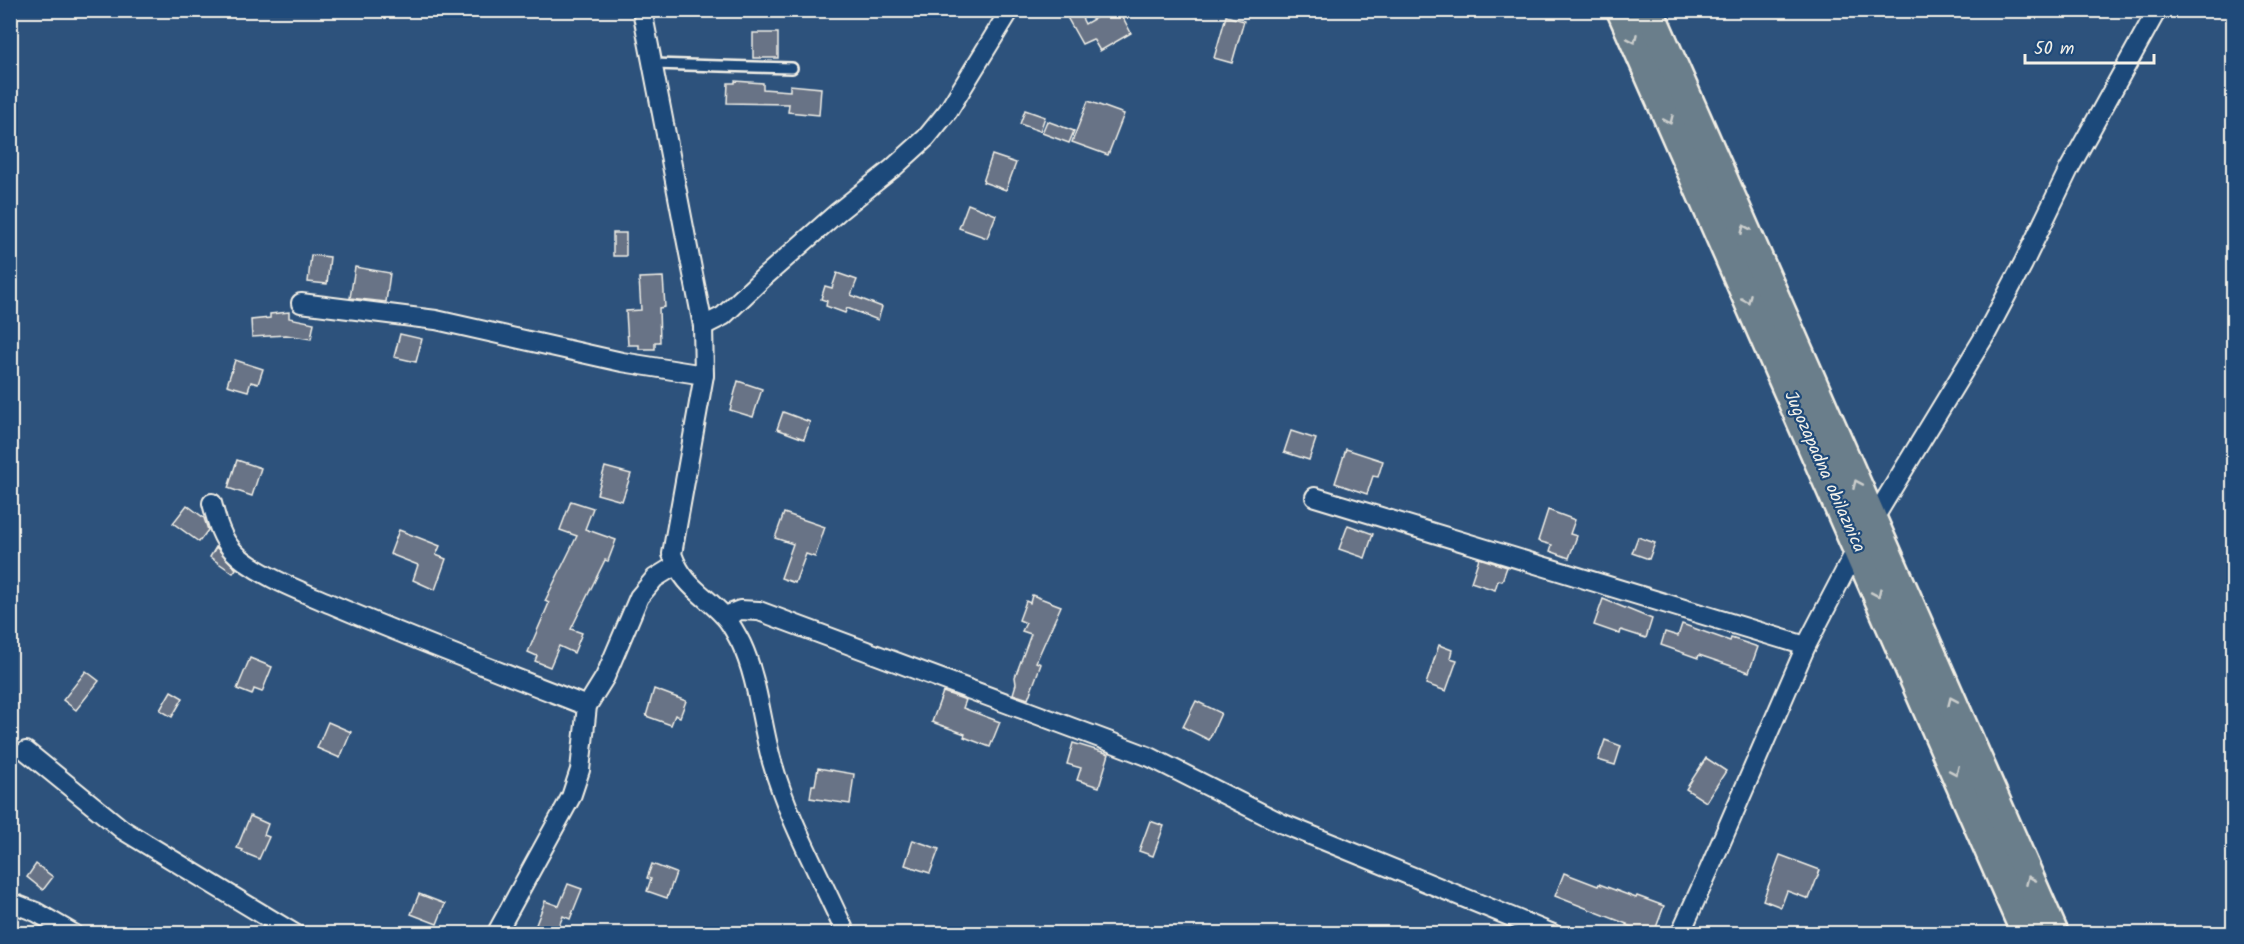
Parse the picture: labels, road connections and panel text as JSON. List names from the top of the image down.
{
  "streets": {
    "main road": ["Jugozapadna obilaznica"]
  },
  "scale_bar": "50 m"
}
